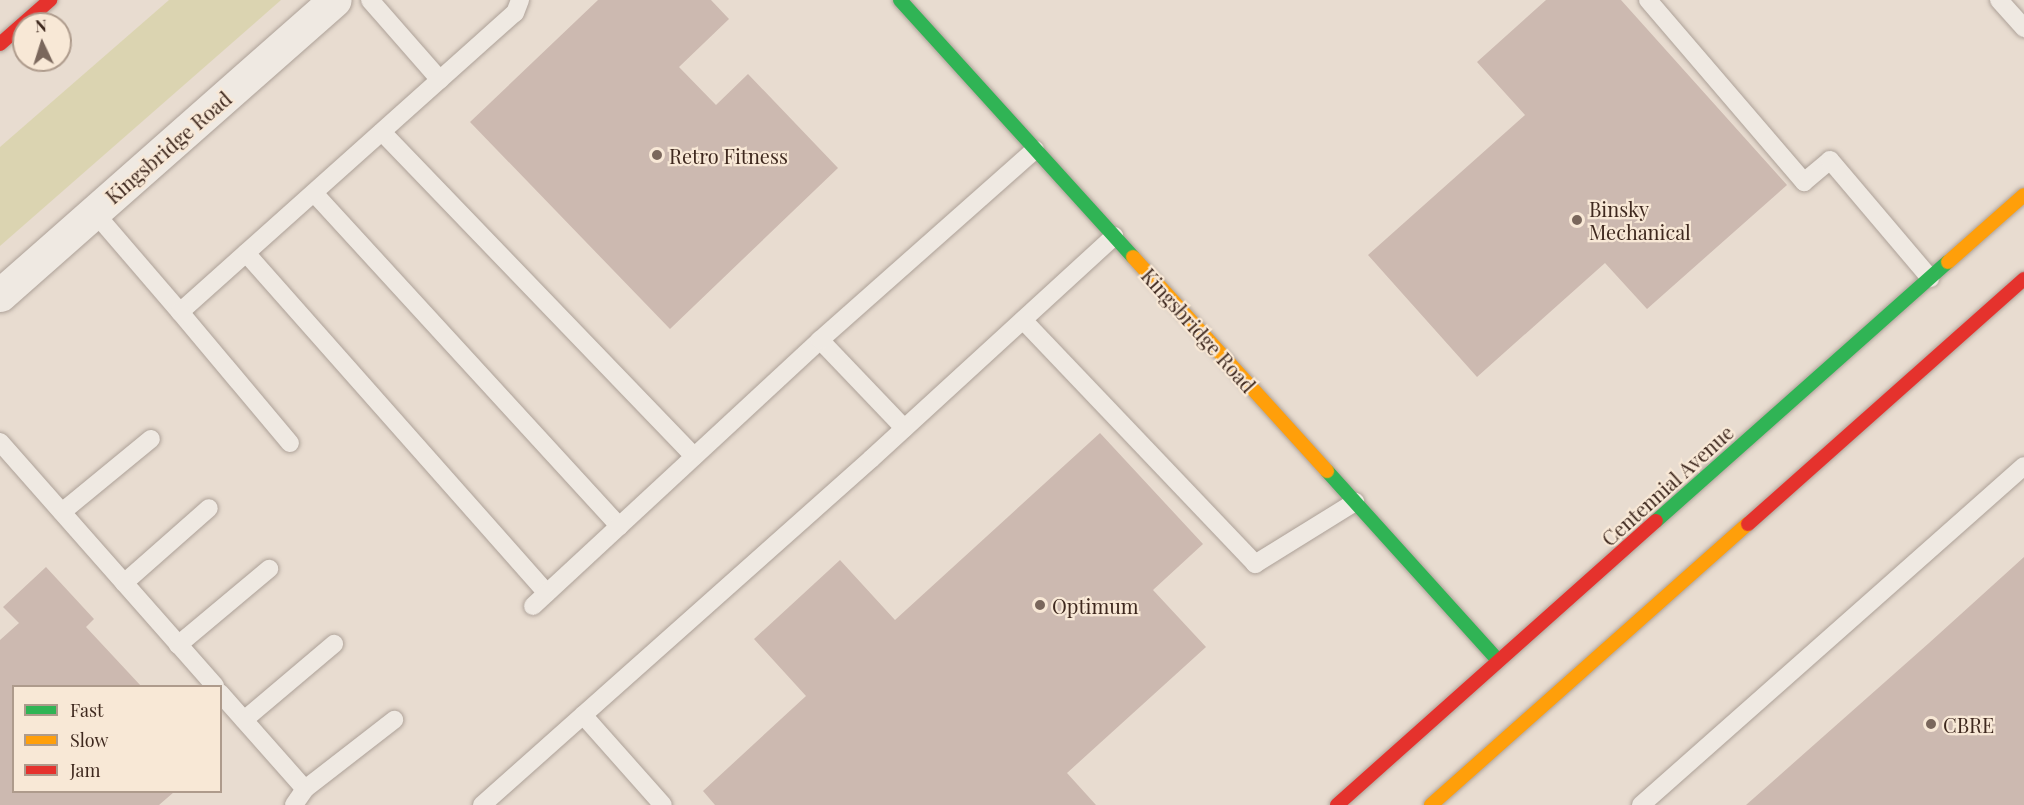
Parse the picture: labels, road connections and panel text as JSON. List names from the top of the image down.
{
  "streets": {
    "main road": ["Kingsbridge Road", "Centennial Avenue"]
  },
  "crossings": [
    ["Kingsbridge Road", "Centennial Avenue"]
  ],
  "places": [
    "Retro Fitness",
    "Binsky Mechanical",
    "Optimum",
    "CBRE"
  ],
  "legend": ["Fast", "Slow", "Jam"],
  "north": "top"
}
